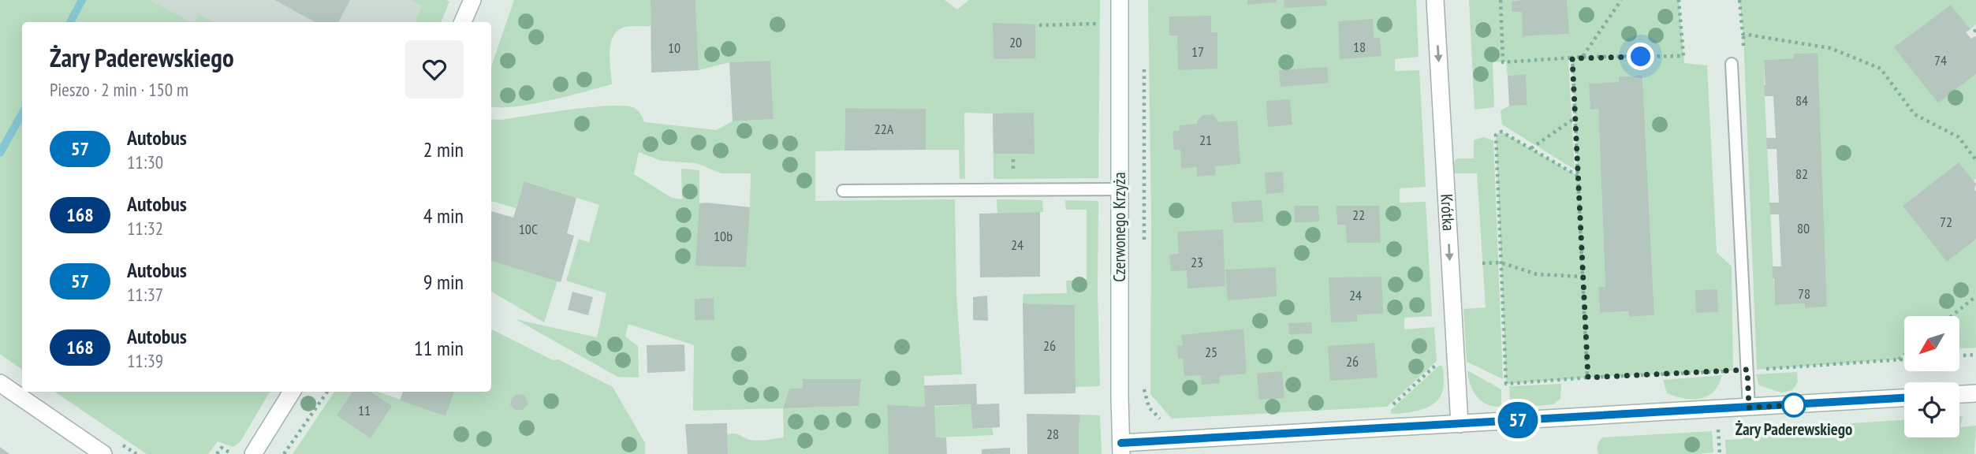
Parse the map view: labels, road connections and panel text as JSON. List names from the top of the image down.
{
  "streets": {
    "street": ["Krótka", "Czerwonego Krzyża"]
  },
  "one_way": ["Krótka"],
  "places": ["Żary Paderewskiego"],
  "lines": ["bus line 57"],
  "house_numbers": [
    "20",
    "18",
    "10",
    "17",
    "74",
    "84",
    "22A",
    "21",
    "82",
    "22",
    "72",
    "80",
    "10C",
    "10b",
    "24",
    "23",
    "78",
    "24",
    "26",
    "25",
    "26",
    "11",
    "28"
  ],
  "north": "bottom left",
  "page": {
    "on_map": "57",
    "heading": ["Żary Paderewskiego", "Pieszo · 2 min · 150 m"],
    "list": [
      {
        "mark": "57",
        "name": "Autobus",
        "note": "11:30",
        "value": "2 min"
      },
      {
        "mark": "168",
        "name": "Autobus",
        "note": "11:32",
        "value": "4 min"
      },
      {
        "mark": "57",
        "name": "Autobus",
        "note": "11:37",
        "value": "9 min"
      },
      {
        "mark": "168",
        "name": "Autobus",
        "note": "11:39",
        "value": "11 min"
      }
    ]
  }
}
